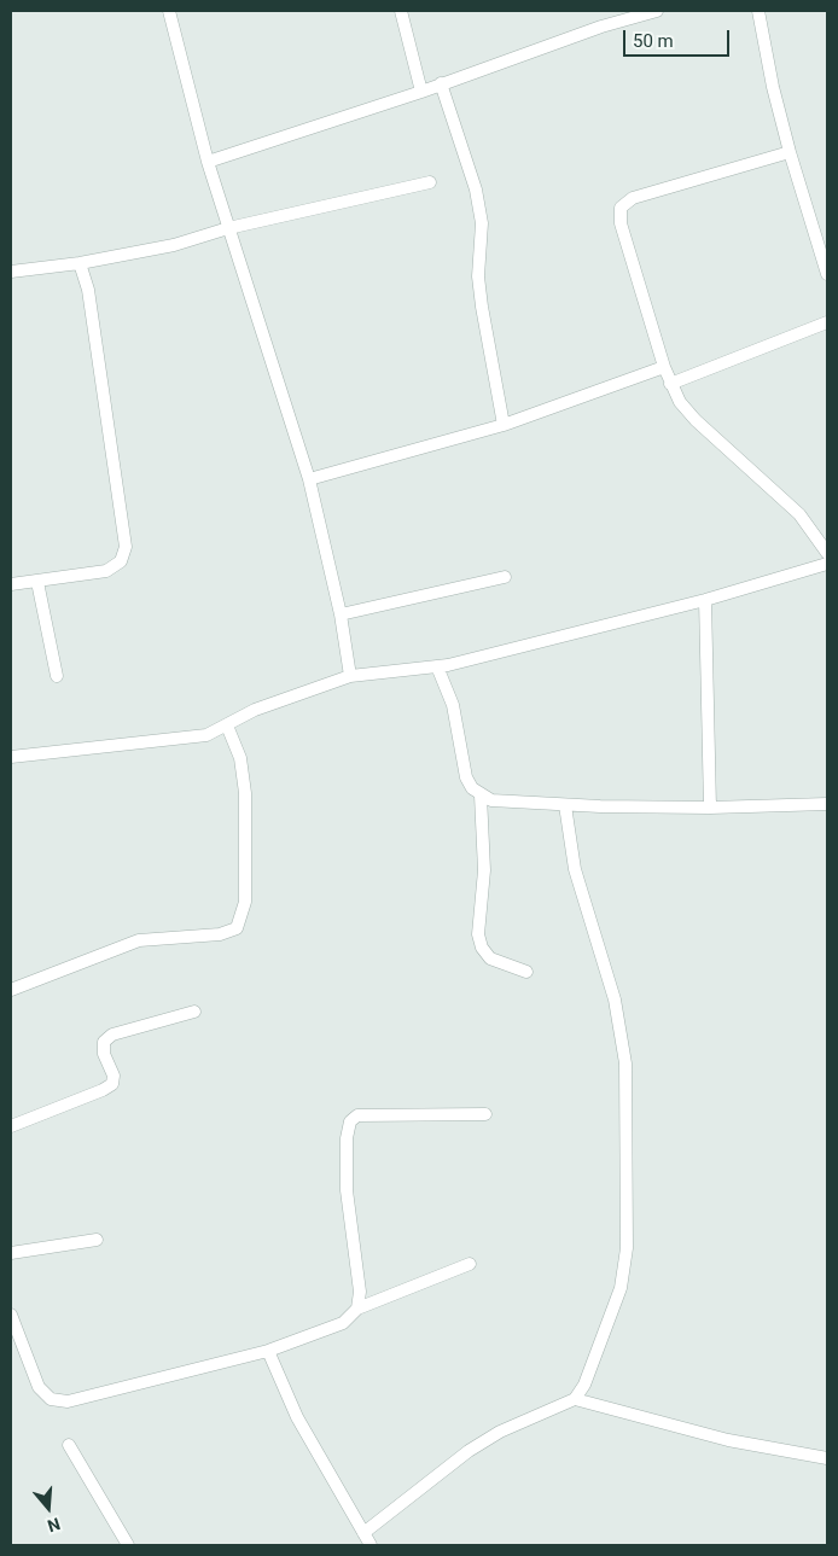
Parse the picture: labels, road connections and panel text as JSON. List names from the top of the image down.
{
  "scale_bar": "50 m",
  "north": "bottom"
}
